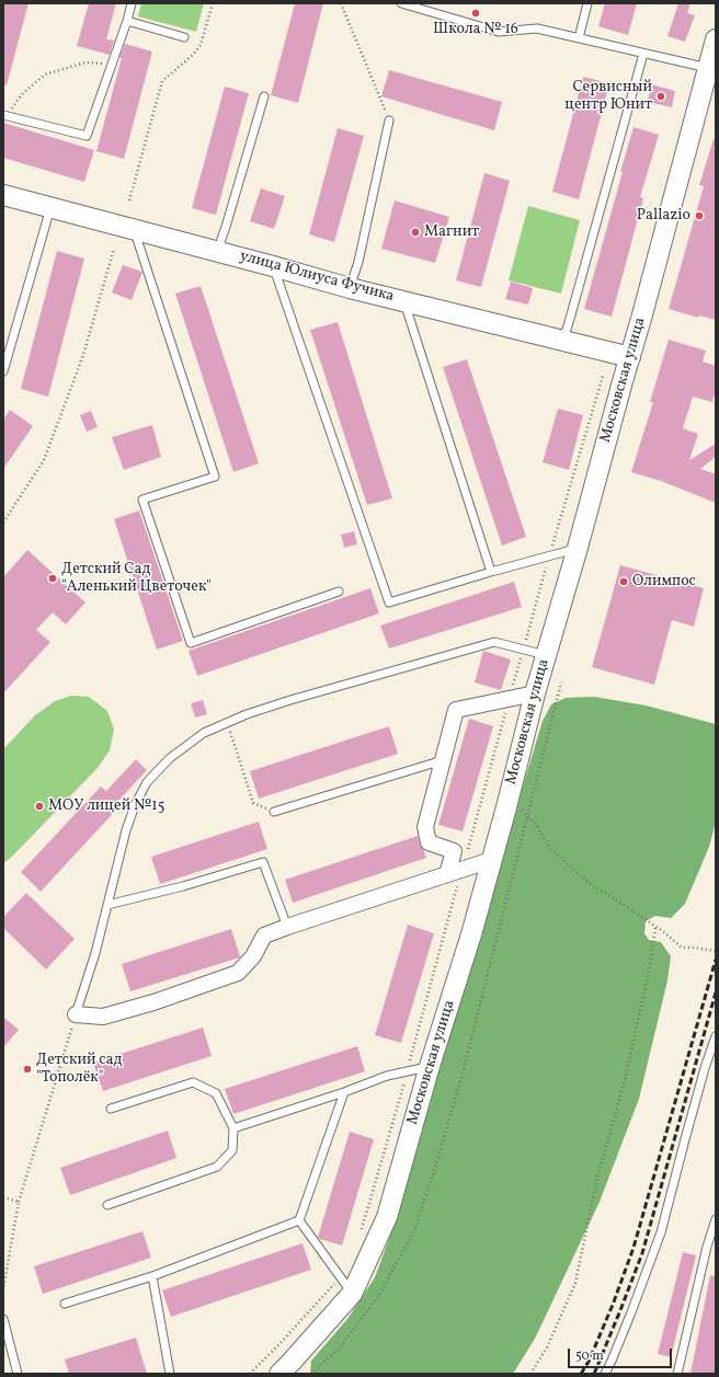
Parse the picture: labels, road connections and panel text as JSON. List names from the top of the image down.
{
  "streets": {
    "street": ["улица Юлиуса Фучика", "Московская улица"]
  },
  "crossings": [
    ["улица Юлиуса Фучика", "Московская улица"]
  ],
  "places": [
    "Школа № 16",
    "Сервисный центр Юнит",
    "Pallazio",
    "Магнит",
    "Детский Сад \"Аленький Цветочек\"",
    "Олимпос",
    "МОУ лицей №15",
    "Детский сад \"Тополёк\""
  ],
  "scale_bar": "50 m"
}
